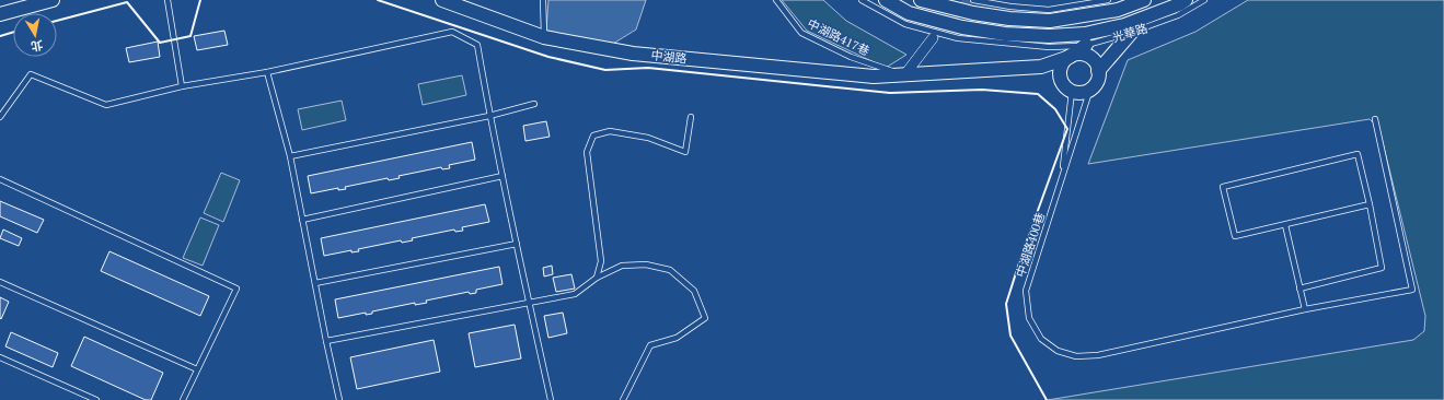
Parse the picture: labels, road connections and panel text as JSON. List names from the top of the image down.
{
  "streets": {
    "street": ["光華路", "中湖路"],
    "lane": ["中湖路417巷", "中湖路400巷"]
  },
  "crossings": [
    ["中湖路417巷", "中湖路"],
    ["中湖路", "中湖路400巷"]
  ],
  "north": "bottom"
}
